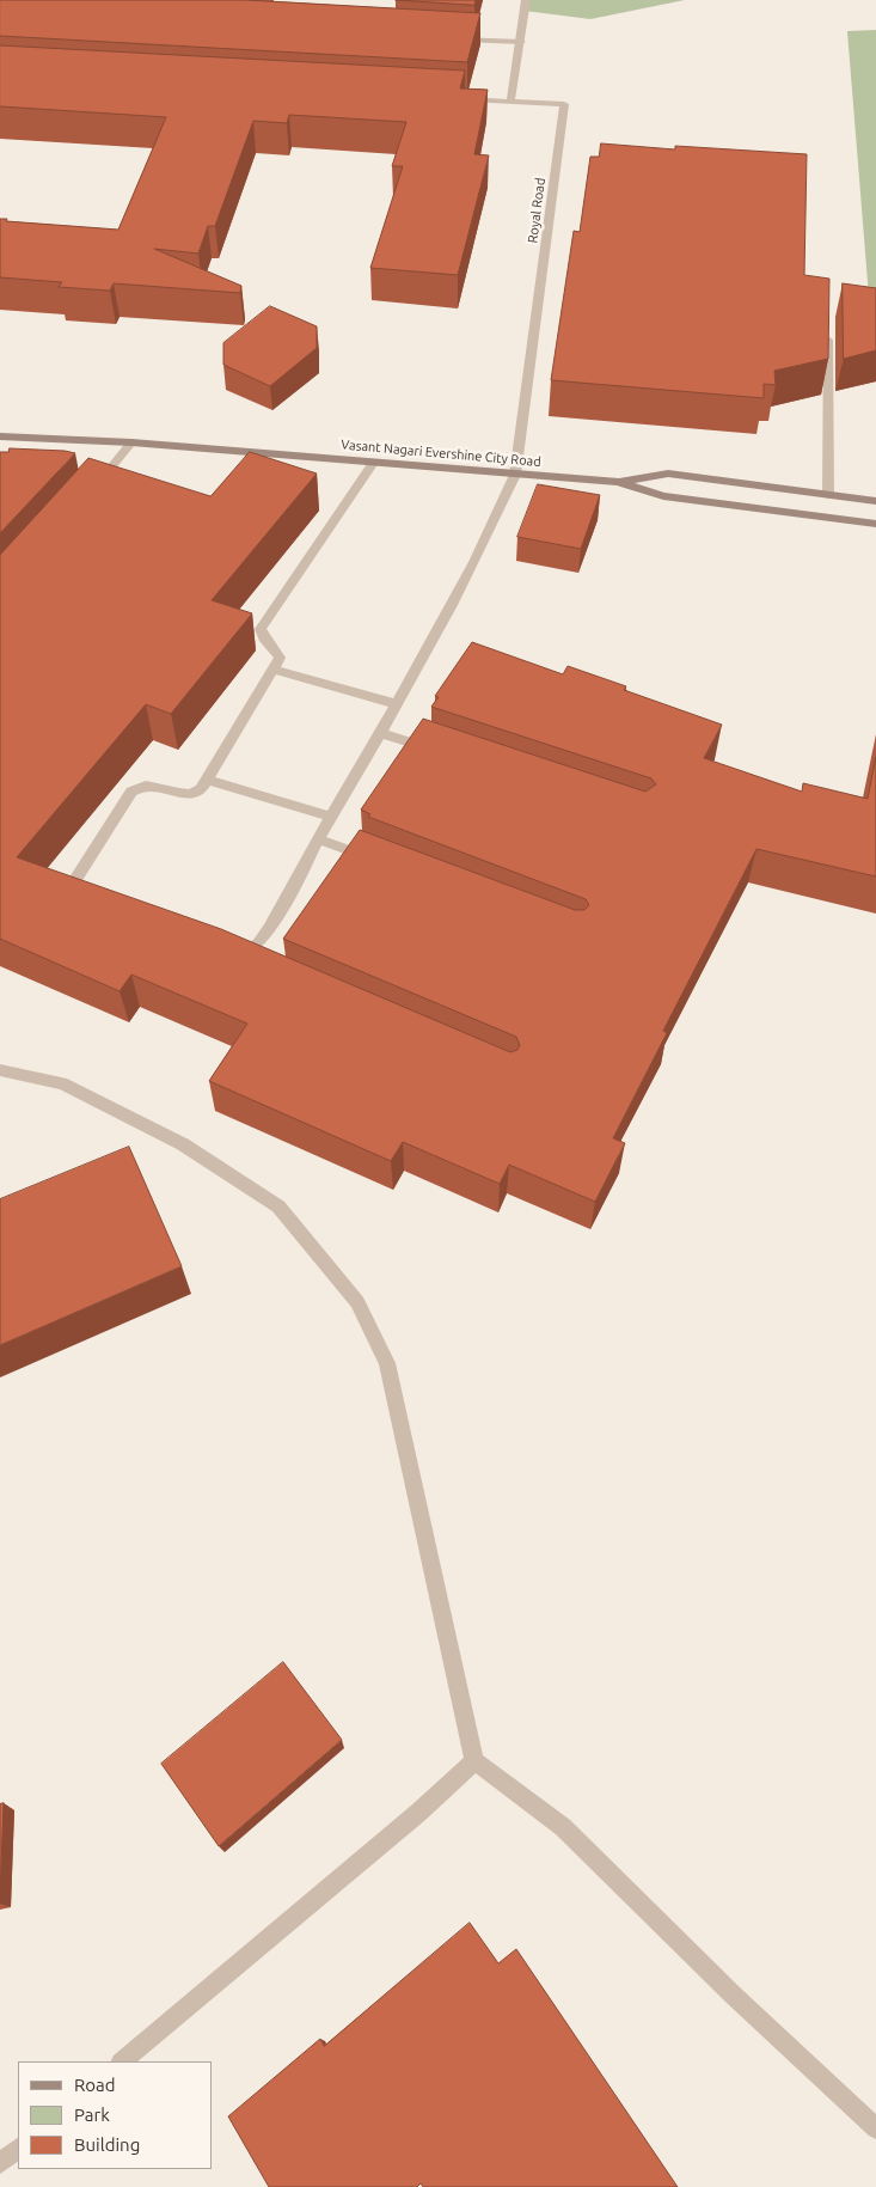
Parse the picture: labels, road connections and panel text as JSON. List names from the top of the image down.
{
  "streets": {
    "street": ["Royal Road", "Vasant Nagari Evershine City Road"]
  },
  "crossings": [
    ["Royal Road", "Vasant Nagari Evershine City Road"]
  ],
  "legend": ["Road", "Park", "Building"]
}
